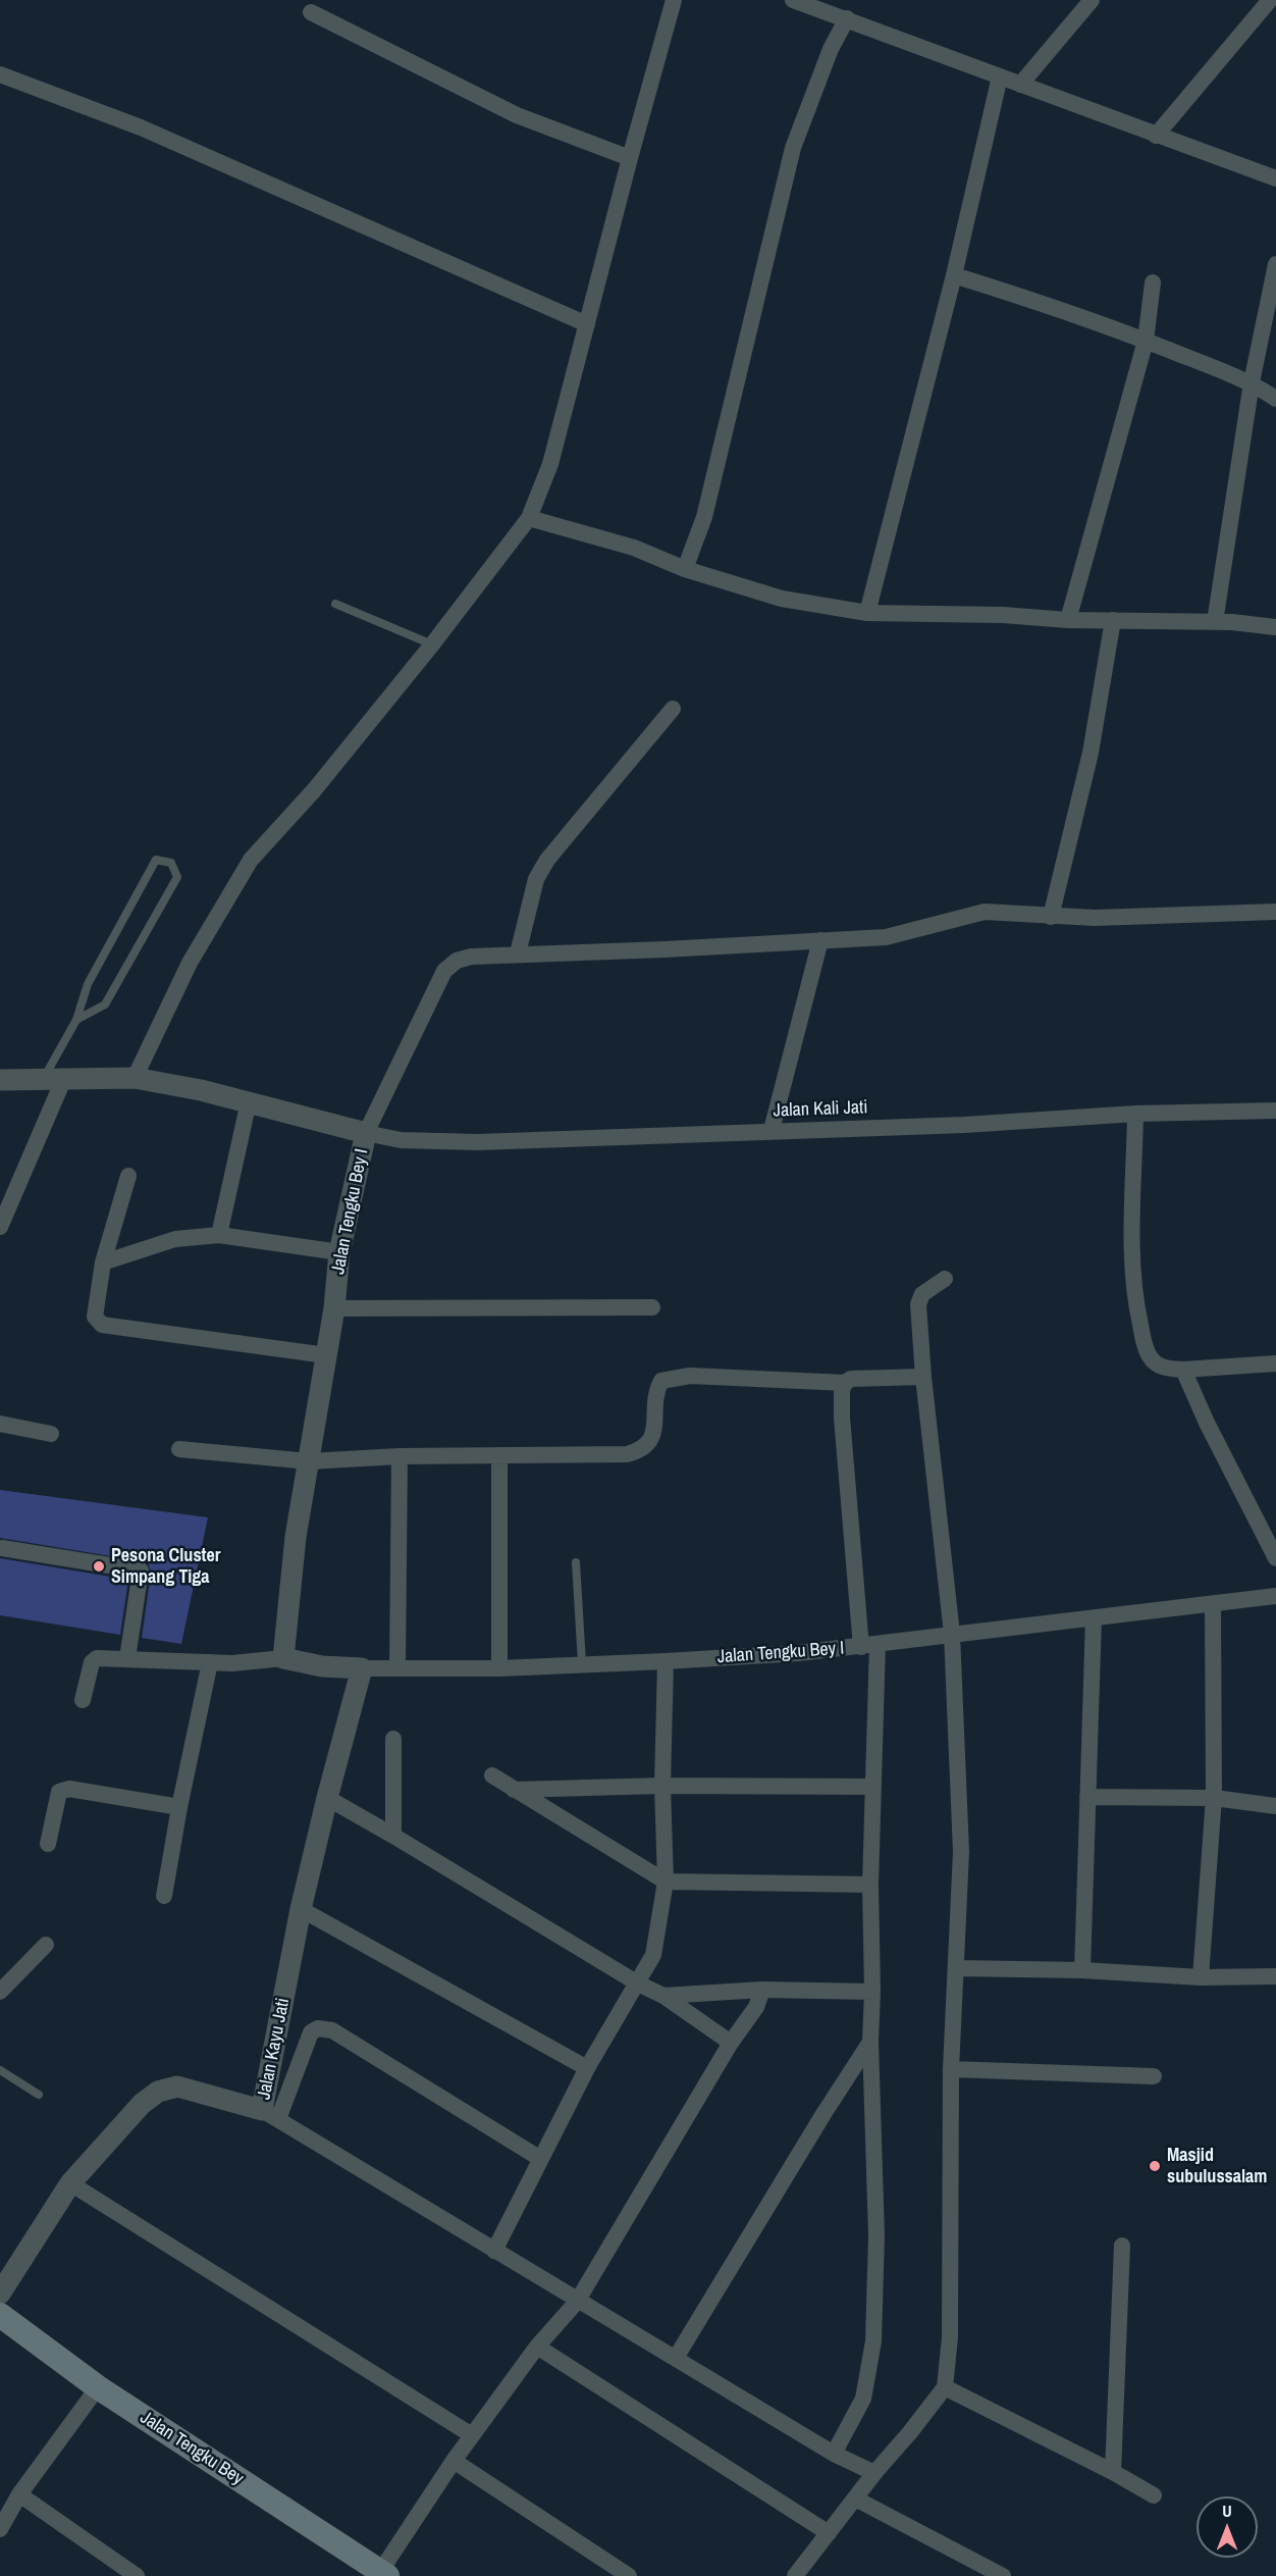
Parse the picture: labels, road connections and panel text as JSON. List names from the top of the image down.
{
  "streets": {
    "main road": ["Jalan Tengku Bey"],
    "street": ["Jalan Kali Jati", "Jalan Tengku Bey I", "Jalan Kayu Jati"]
  },
  "crossings": [
    ["Jalan Kali Jati", "Jalan Tengku Bey I"],
    ["Jalan Tengku Bey I", "Jalan Kayu Jati"]
  ],
  "places": ["Pesona Cluster Simpang Tiga", "Masjid subulussalam"],
  "north": "top"
}
